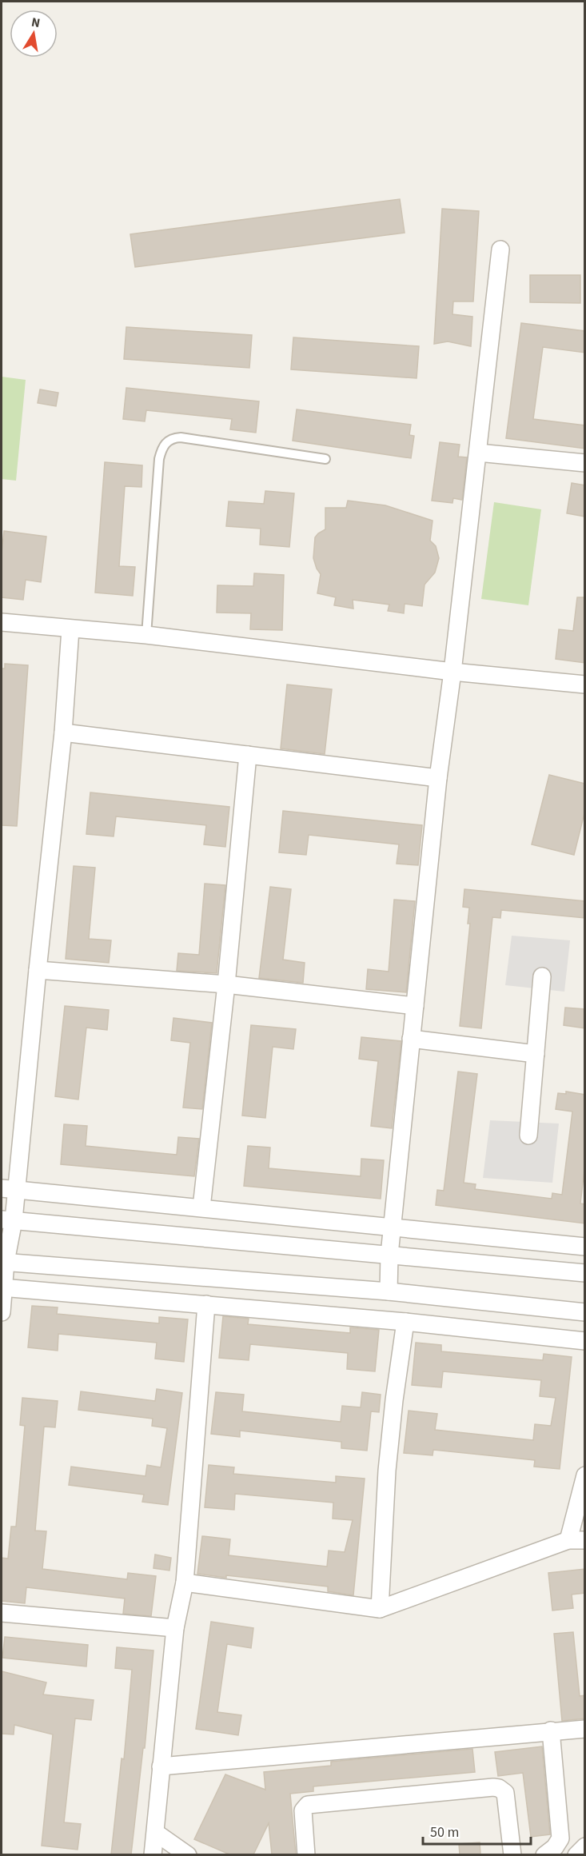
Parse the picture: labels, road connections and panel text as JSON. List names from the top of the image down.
{
  "scale_bar": "50 m",
  "north": "top"
}
